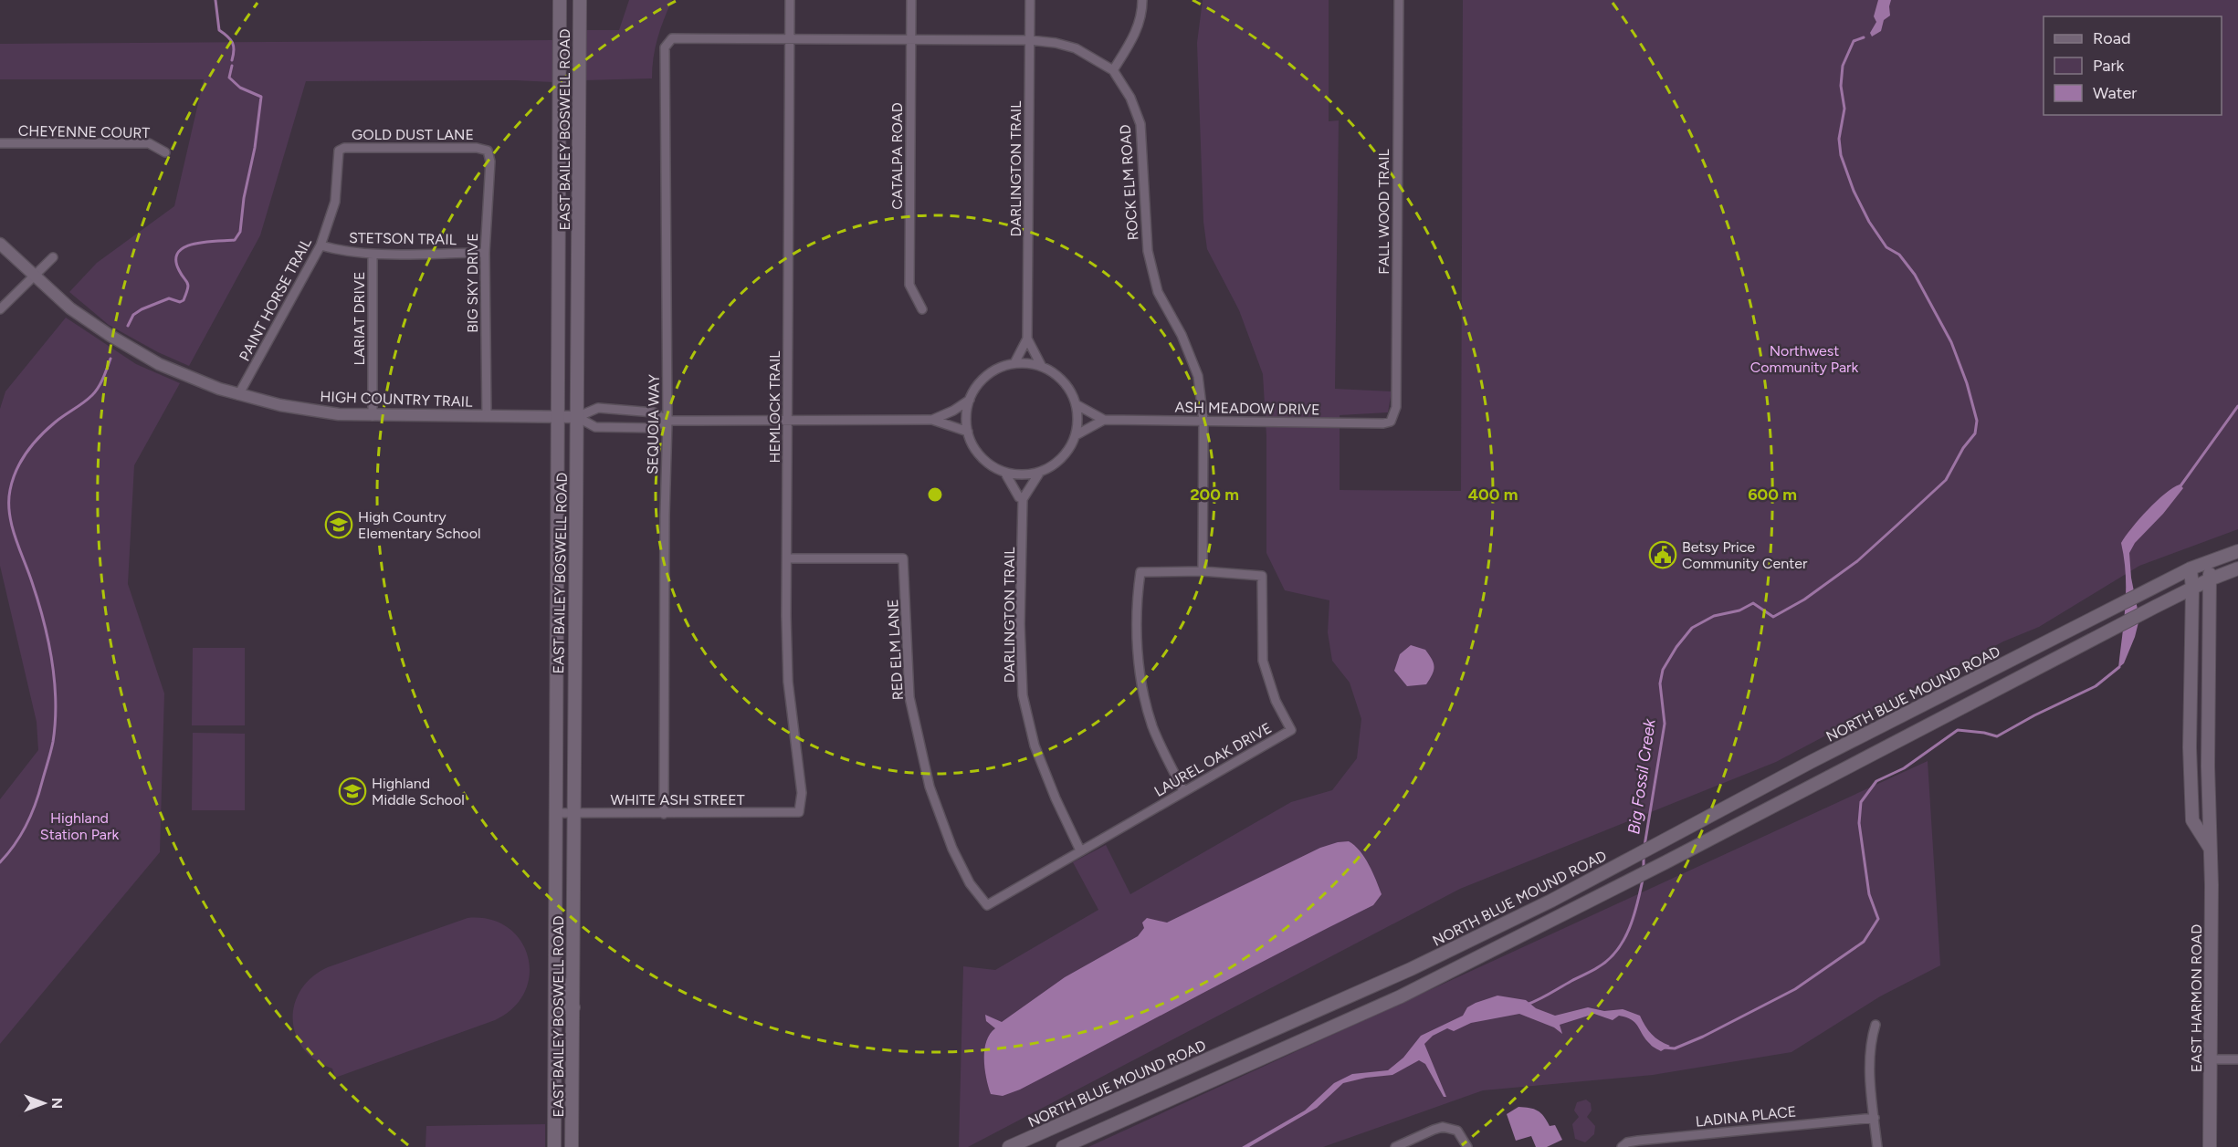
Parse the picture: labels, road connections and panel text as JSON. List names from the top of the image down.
{
  "streets": {
    "main road": ["EAST BAILEY BOSWELL ROAD", "NORTH BLUE MOUND ROAD", "EAST HARMON ROAD"],
    "street": [
      "CHEYENNE COURT",
      "GOLD DUST LANE",
      "CATALPA ROAD",
      "DARLINGTON TRAIL",
      "ROCK ELM ROAD",
      "FALL WOOD TRAIL",
      "STETSON TRAIL",
      "BIG SKY DRIVE",
      "PAINT HORSE TRAIL",
      "LARIAT DRIVE",
      "HIGH COUNTRY TRAIL",
      "HEMLOCK TRAIL",
      "ASH MEADOW DRIVE",
      "SEQUOIA WAY",
      "RED ELM LANE",
      "LAUREL OAK DRIVE",
      "WHITE ASH STREET",
      "LADINA PLACE"
    ]
  },
  "crossings": [
    ["EAST BAILEY BOSWELL ROAD", "HIGH COUNTRY TRAIL"],
    ["EAST BAILEY BOSWELL ROAD", "WHITE ASH STREET"],
    ["GOLD DUST LANE", "BIG SKY DRIVE"],
    ["GOLD DUST LANE", "PAINT HORSE TRAIL"],
    ["CATALPA ROAD", "ROCK ELM ROAD"],
    ["DARLINGTON TRAIL", "ROCK ELM ROAD"],
    ["DARLINGTON TRAIL", "ASH MEADOW DRIVE"],
    ["DARLINGTON TRAIL", "LAUREL OAK DRIVE"],
    ["ROCK ELM ROAD", "HEMLOCK TRAIL"],
    ["ROCK ELM ROAD", "ASH MEADOW DRIVE"],
    ["ROCK ELM ROAD", "SEQUOIA WAY"],
    ["ROCK ELM ROAD", "LAUREL OAK DRIVE"],
    ["FALL WOOD TRAIL", "ASH MEADOW DRIVE"],
    ["STETSON TRAIL", "BIG SKY DRIVE"],
    ["STETSON TRAIL", "PAINT HORSE TRAIL"],
    ["STETSON TRAIL", "LARIAT DRIVE"],
    ["BIG SKY DRIVE", "HIGH COUNTRY TRAIL"],
    ["PAINT HORSE TRAIL", "HIGH COUNTRY TRAIL"],
    ["LARIAT DRIVE", "HIGH COUNTRY TRAIL"],
    ["HEMLOCK TRAIL", "RED ELM LANE"],
    ["HEMLOCK TRAIL", "WHITE ASH STREET"],
    ["SEQUOIA WAY", "WHITE ASH STREET"],
    ["RED ELM LANE", "LAUREL OAK DRIVE"],
    ["NORTH BLUE MOUND ROAD", "EAST HARMON ROAD"]
  ],
  "water": ["Big Fossil Creek"],
  "parks": ["Northwest Community Park", "Highland Station Park"],
  "places": {
    "school or university": ["High Country Elementary School", "Highland Middle School"],
    "public building": ["Betsy Price Community Center"]
  },
  "legend": ["Road", "Park", "Water"],
  "north": "right",
  "rings": ["200 m", "400 m", "600 m"]
}
